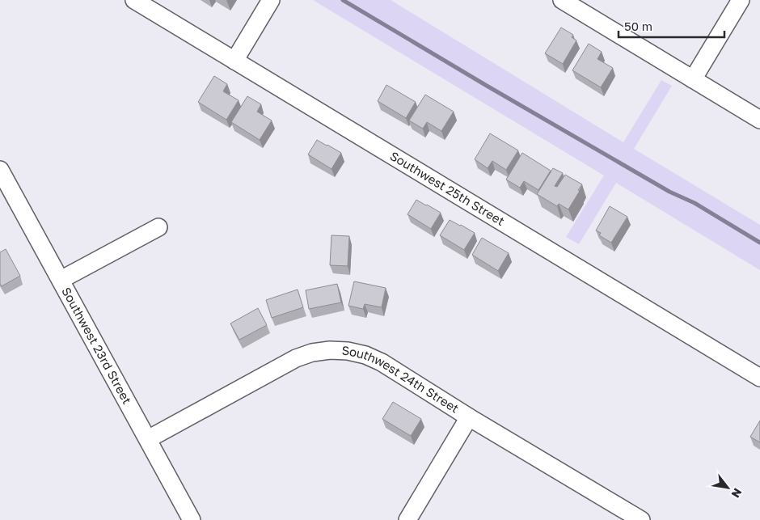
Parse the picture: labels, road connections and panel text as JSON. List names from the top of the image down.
{
  "streets": {
    "street": ["Southwest 25th Street", "Southwest 23rd Street", "Southwest 24th Street"]
  },
  "crossings": [
    ["Southwest 23rd Street", "Southwest 24th Street"]
  ],
  "scale_bar": "50 m",
  "north": "bottom right"
}
